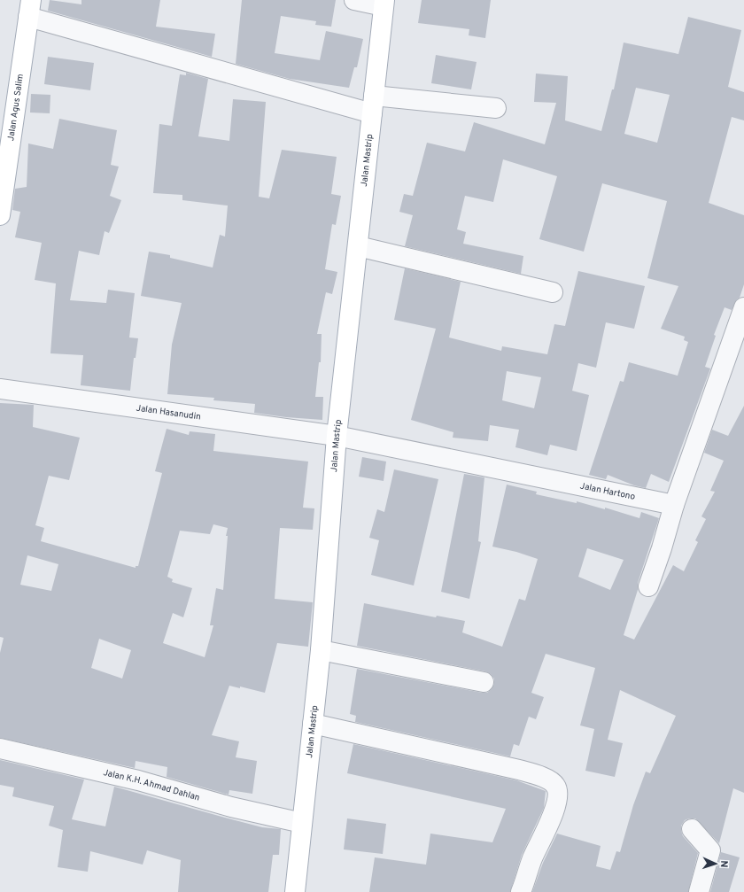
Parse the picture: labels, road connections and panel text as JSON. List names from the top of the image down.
{
  "streets": {
    "main road": ["Jalan Agus Salim", "Jalan Mastrip"],
    "street": ["Jalan Hasanudin", "Jalan Hartono", "Jalan K.H. Ahmad Dahlan"]
  },
  "crossings": [
    ["Jalan Mastrip", "Jalan Hasanudin"],
    ["Jalan Mastrip", "Jalan Hartono"],
    ["Jalan Mastrip", "Jalan K.H. Ahmad Dahlan"],
    ["Jalan Hasanudin", "Jalan Hartono"]
  ],
  "north": "right"
}
